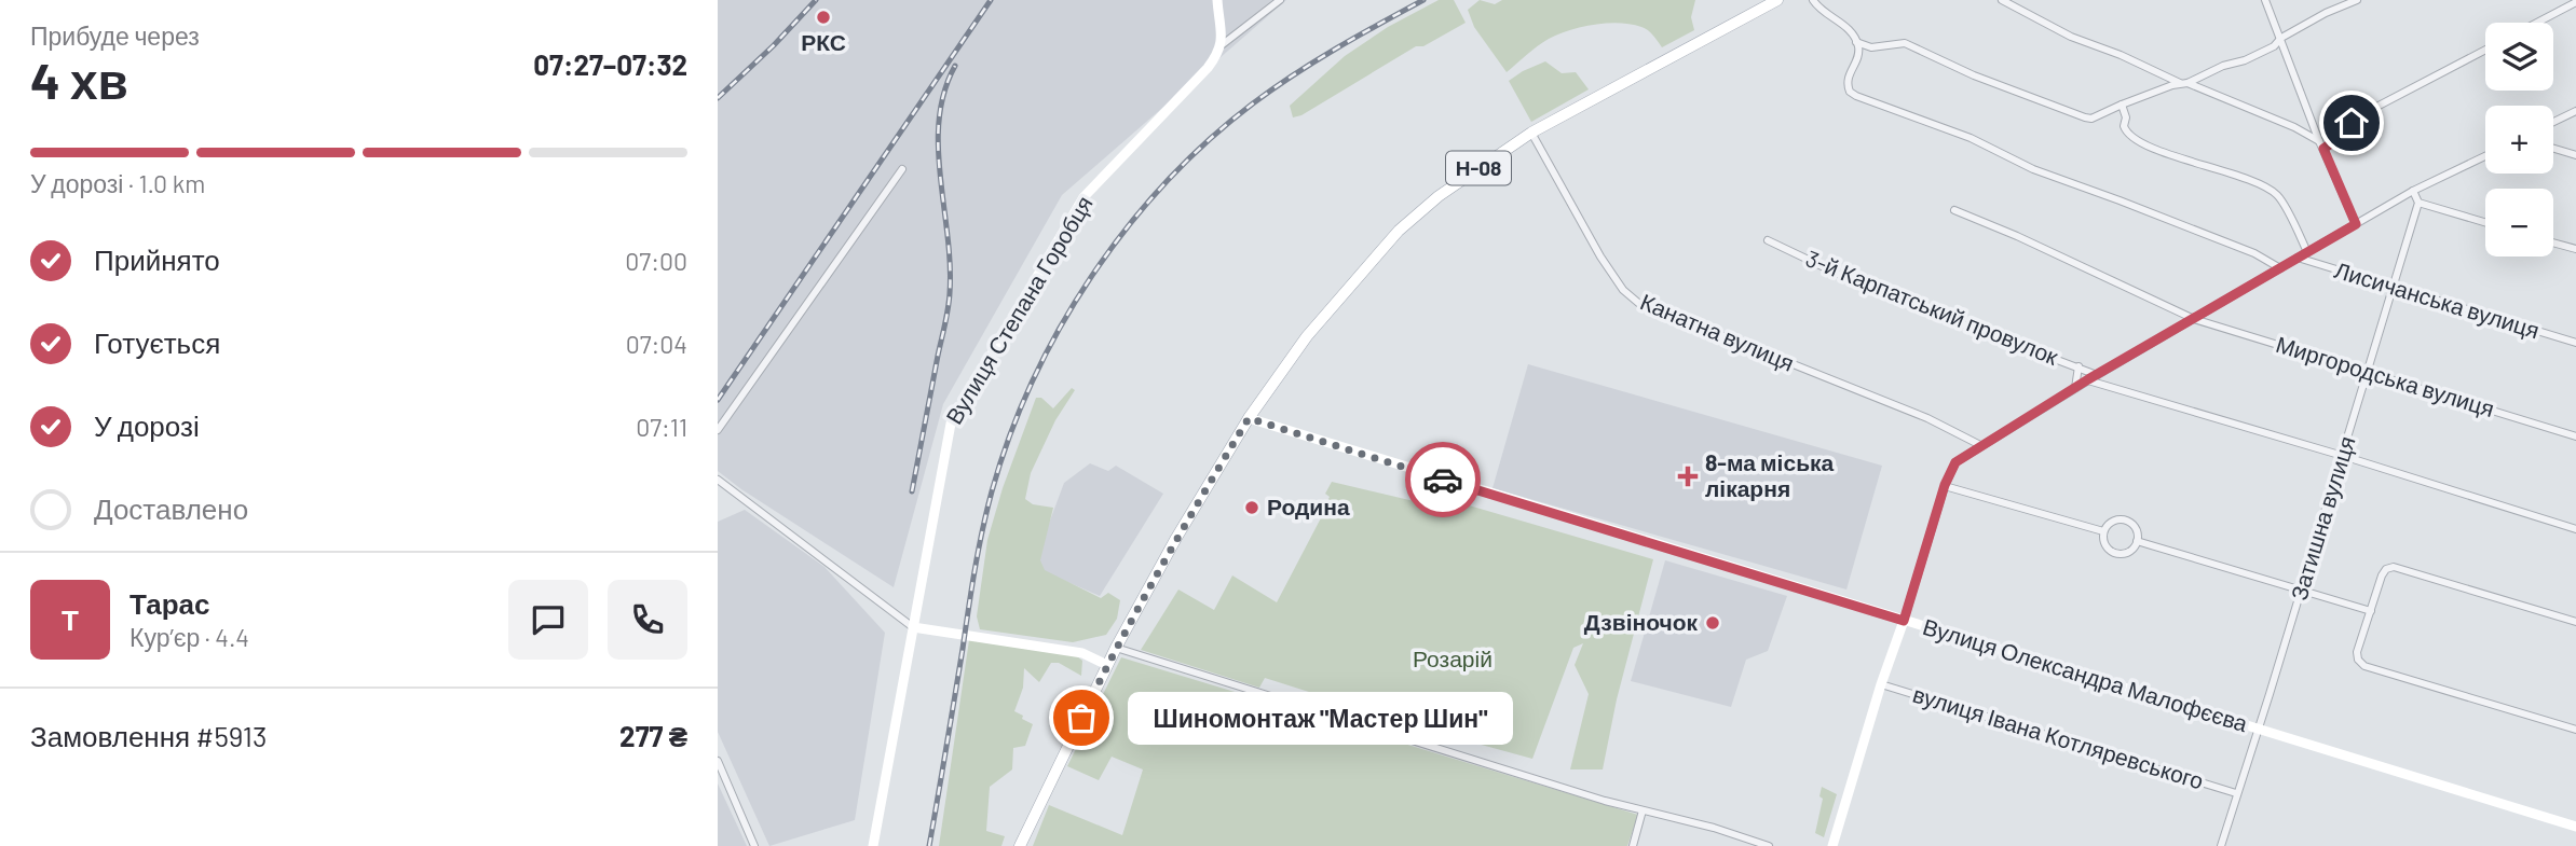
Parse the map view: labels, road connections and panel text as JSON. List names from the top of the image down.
{
  "streets": {
    "main road": ["Н-08"],
    "street": [
      "Лисичанська вулиця",
      "3-й Карпатський провулок",
      "Вулиця Степана Горобця",
      "Канатна вулиця",
      "Миргородська вулиця",
      "Затишна вулиця",
      "Вулиця Олександра Малофєєва",
      "вулиця Івана Котляревського"
    ]
  },
  "crossings": [
    ["Н-08", "Канатна вулиця"],
    ["Н-08", "Вулиця Олександра Малофєєва"],
    ["Лисичанська вулиця", "Затишна вулиця"],
    ["Миргородська вулиця", "Затишна вулиця"],
    ["Затишна вулиця", "Вулиця Олександра Малофєєва"],
    ["Затишна вулиця", "вулиця Івана Котляревського"]
  ],
  "parks": ["Розарій"],
  "places": {
    "other": [
      "РКС",
      "Родина",
      "Дзвіночок",
      "Шиномонтаж \"Мастер Шин\""
    ],
    "health": ["8-ма міська лікарня"]
  },
  "page": {
    "heading": ["4 хв", "Прибуде через", "07:27–07:32"],
    "panel": [
      "Тарас",
      "Кур’єр · 4.4",
      "Замовлення #5913",
      "277 ₴"
    ],
    "map_buttons": ["+", "−"],
    "bar": "У дорозі · 1.0 km",
    "list": [
      ["Прийнято", "07:00"],
      ["Готується", "07:04"],
      ["У дорозі", "07:11"],
      "Доставлено"
    ],
    "round": "Т",
    "bubble": "Шиномонтаж \"Мастер Шин\""
  }
}
